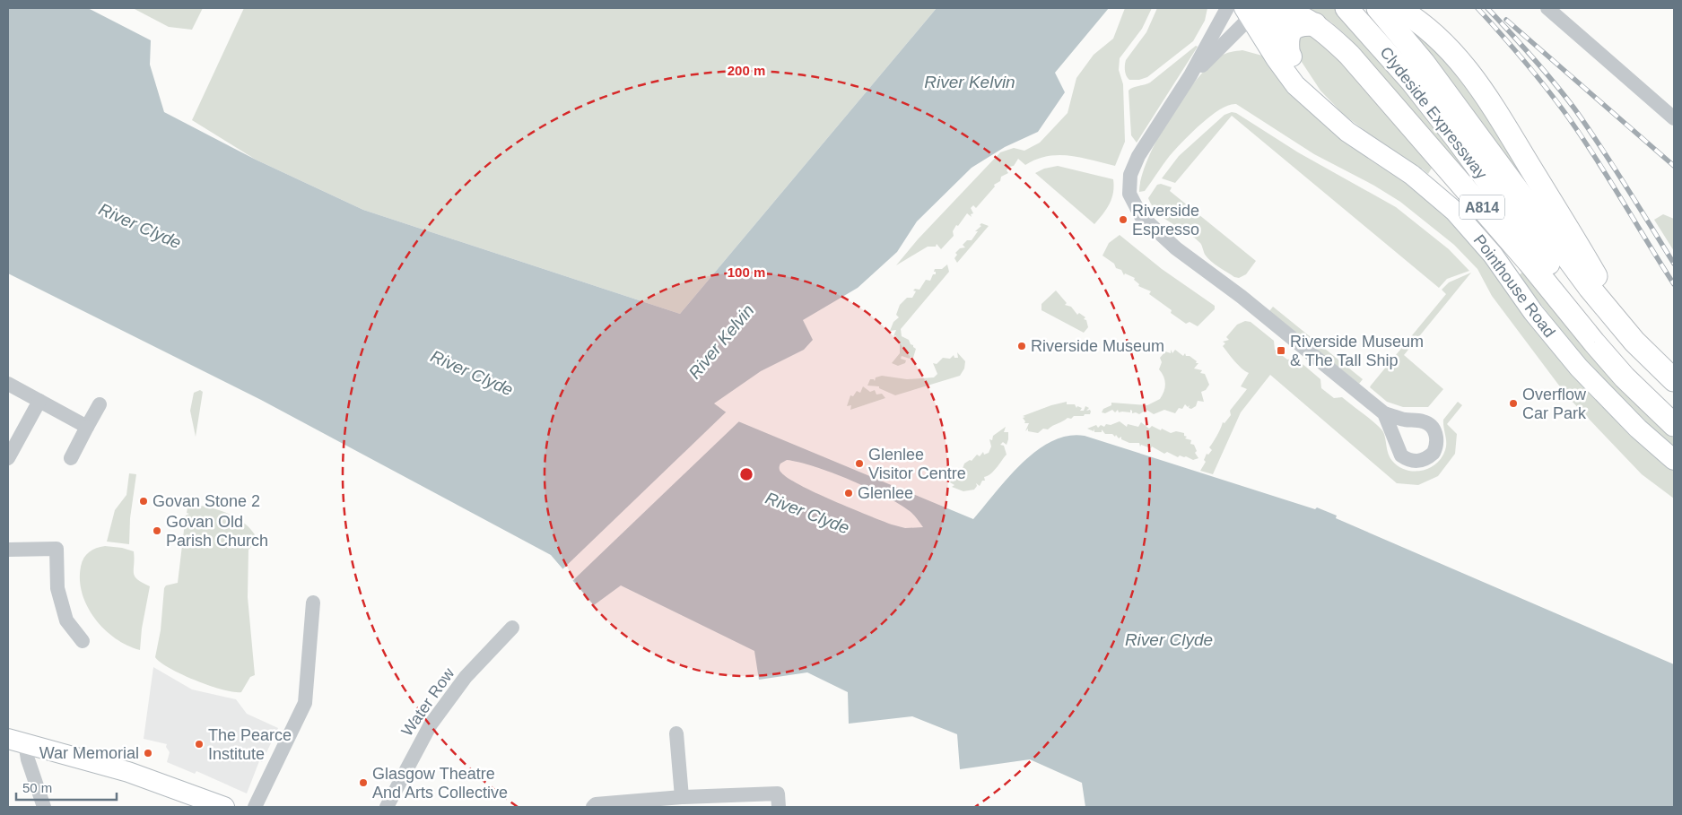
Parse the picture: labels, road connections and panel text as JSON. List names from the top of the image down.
{
  "streets": {
    "main road": ["Clydeside Expressway", "A814"],
    "street": ["Pointhouse Road", "Water Row"]
  },
  "crossings": [
    ["Clydeside Expressway", "A814"]
  ],
  "water": ["River Kelvin", "River Clyde"],
  "places": {
    "other": [
      "Riverside Espresso",
      "Riverside Museum",
      "Overflow Car Park",
      "Glenlee Visitor Centre",
      "Glenlee",
      "Govan Stone 2",
      "Govan Old Parish Church",
      "The Pearce Institute",
      "War Memorial",
      "Glasgow Theatre And Arts Collective"
    ],
    "transit": ["Riverside Museum & The Tall Ship"]
  },
  "scale_bar": "50 m",
  "rings": ["200 m", "100 m"]
}
